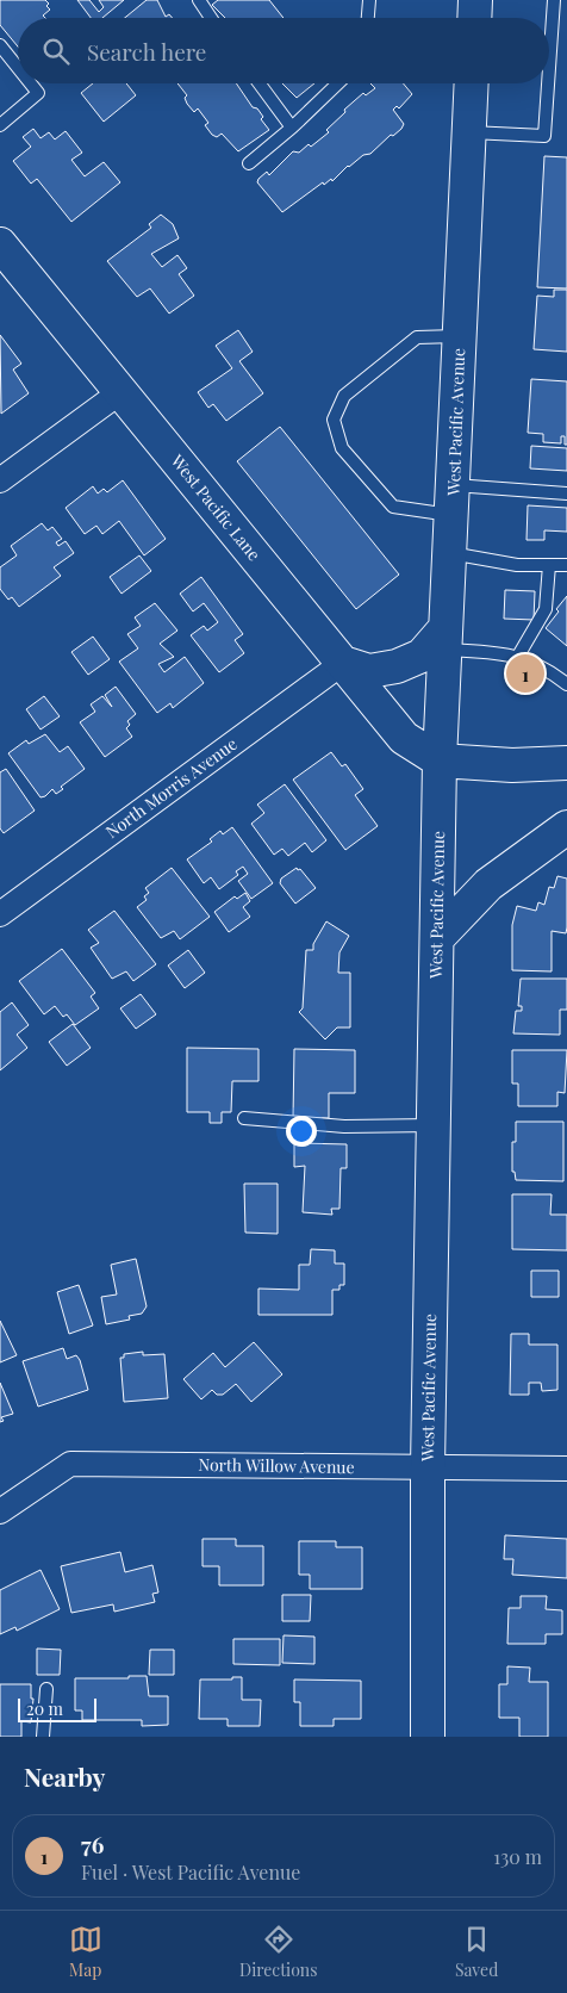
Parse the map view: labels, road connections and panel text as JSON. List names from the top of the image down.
{
  "streets": {
    "street": [
      "West Pacific Avenue",
      "West Pacific Lane",
      "North Morris Avenue",
      "North Willow Avenue"
    ]
  },
  "crossings": [
    ["West Pacific Avenue", "West Pacific Lane"],
    ["West Pacific Avenue", "North Willow Avenue"],
    ["West Pacific Lane", "North Morris Avenue"]
  ],
  "scale_bar": "20 m",
  "page": {
    "search": "Search here",
    "pins": "1",
    "scale": "20 m",
    "heading": "Nearby",
    "list": [
      {
        "mark": "1",
        "name": "76",
        "note": "Fuel · West Pacific Avenue",
        "value": "130 m"
      }
    ],
    "nav": ["Map", "Directions", "Saved"]
  }
}
